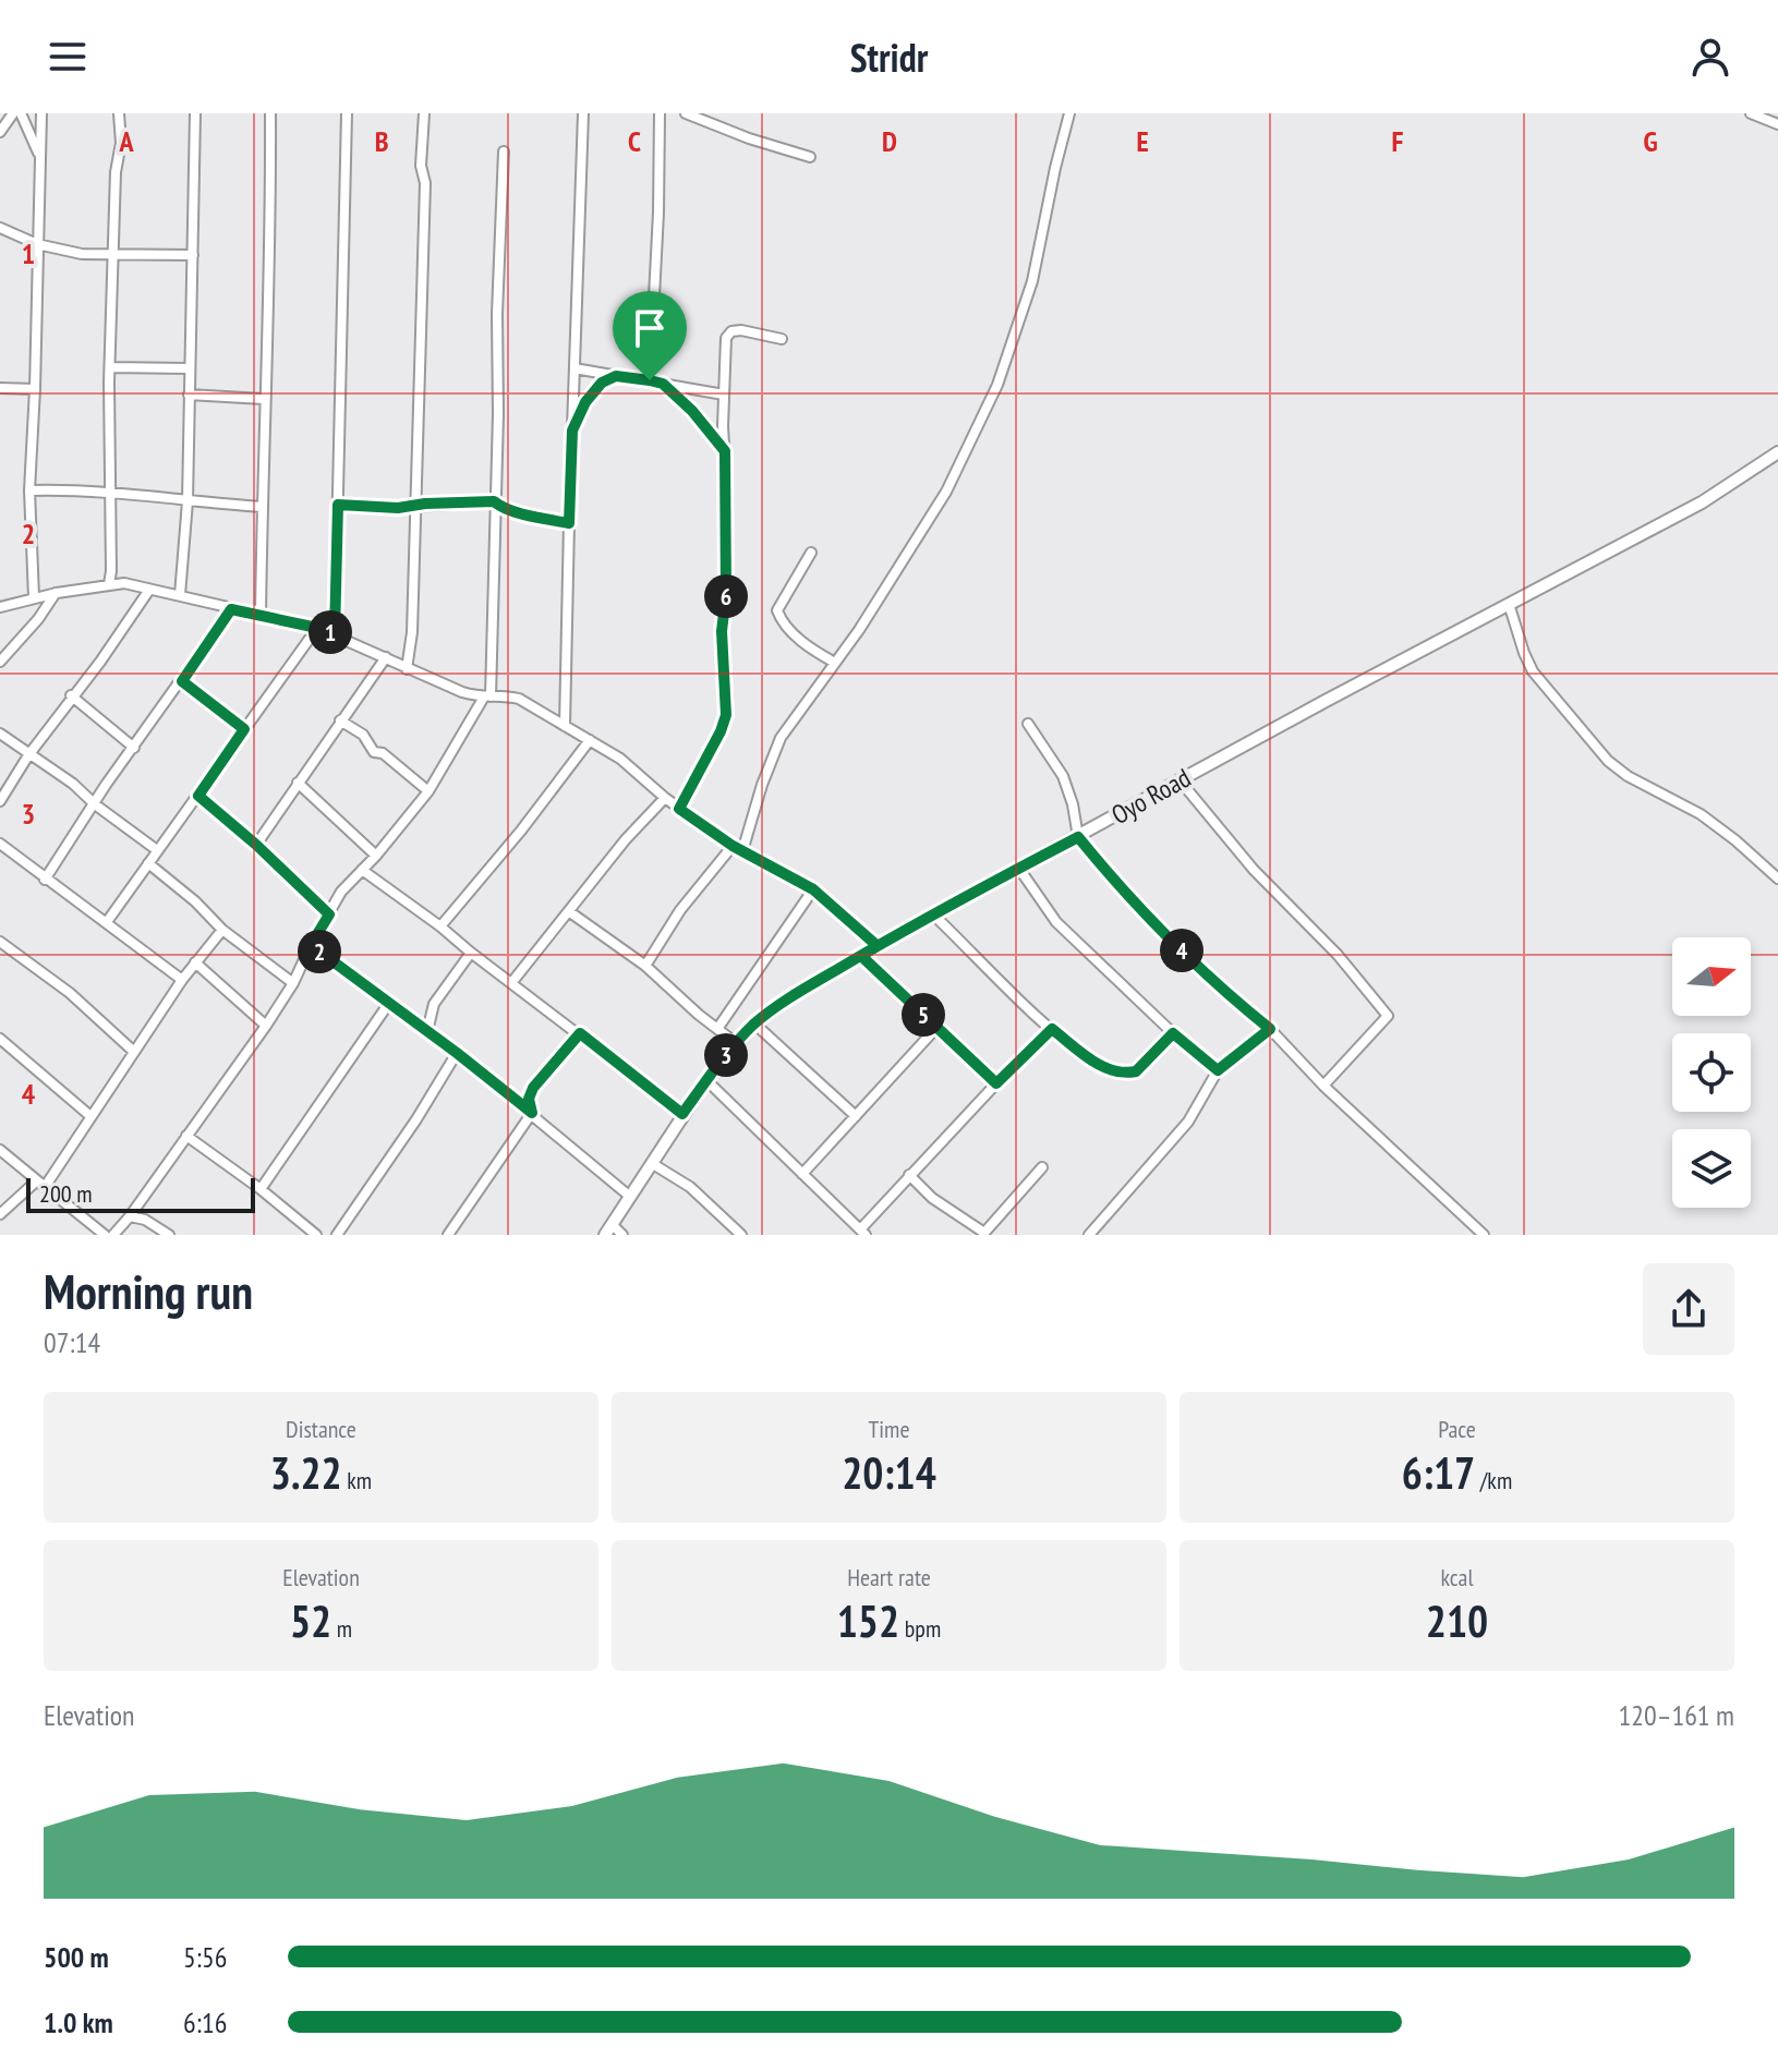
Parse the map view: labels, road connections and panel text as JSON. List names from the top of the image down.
{
  "streets": {
    "street": ["Oyo Road"]
  },
  "scale_bar": "200 m",
  "north": "right",
  "page": {
    "header": "Stridr",
    "pins": [
      "6",
      "1",
      "4",
      "2",
      "5",
      "3"
    ],
    "scale": "200 m",
    "heading": ["Morning run", "07:14"],
    "stats": [
      ["Distance", "3.22 km"],
      ["Time", "20:14"],
      ["Pace", "6:17 /km"],
      ["Elevation", "52 m"],
      ["Heart rate", "152 bpm"],
      ["kcal", "210"]
    ],
    "chart": ["Elevation", "120–161 m"],
    "list": [
      {
        "name": "500 m",
        "note": "5:56"
      },
      {
        "name": "1.0 km",
        "note": "6:16"
      }
    ]
  },
  "grid": {
    "columns": [
      "A",
      "B",
      "C",
      "D",
      "E",
      "F",
      "G"
    ],
    "rows": [
      "1",
      "2",
      "3",
      "4"
    ]
  }
}
